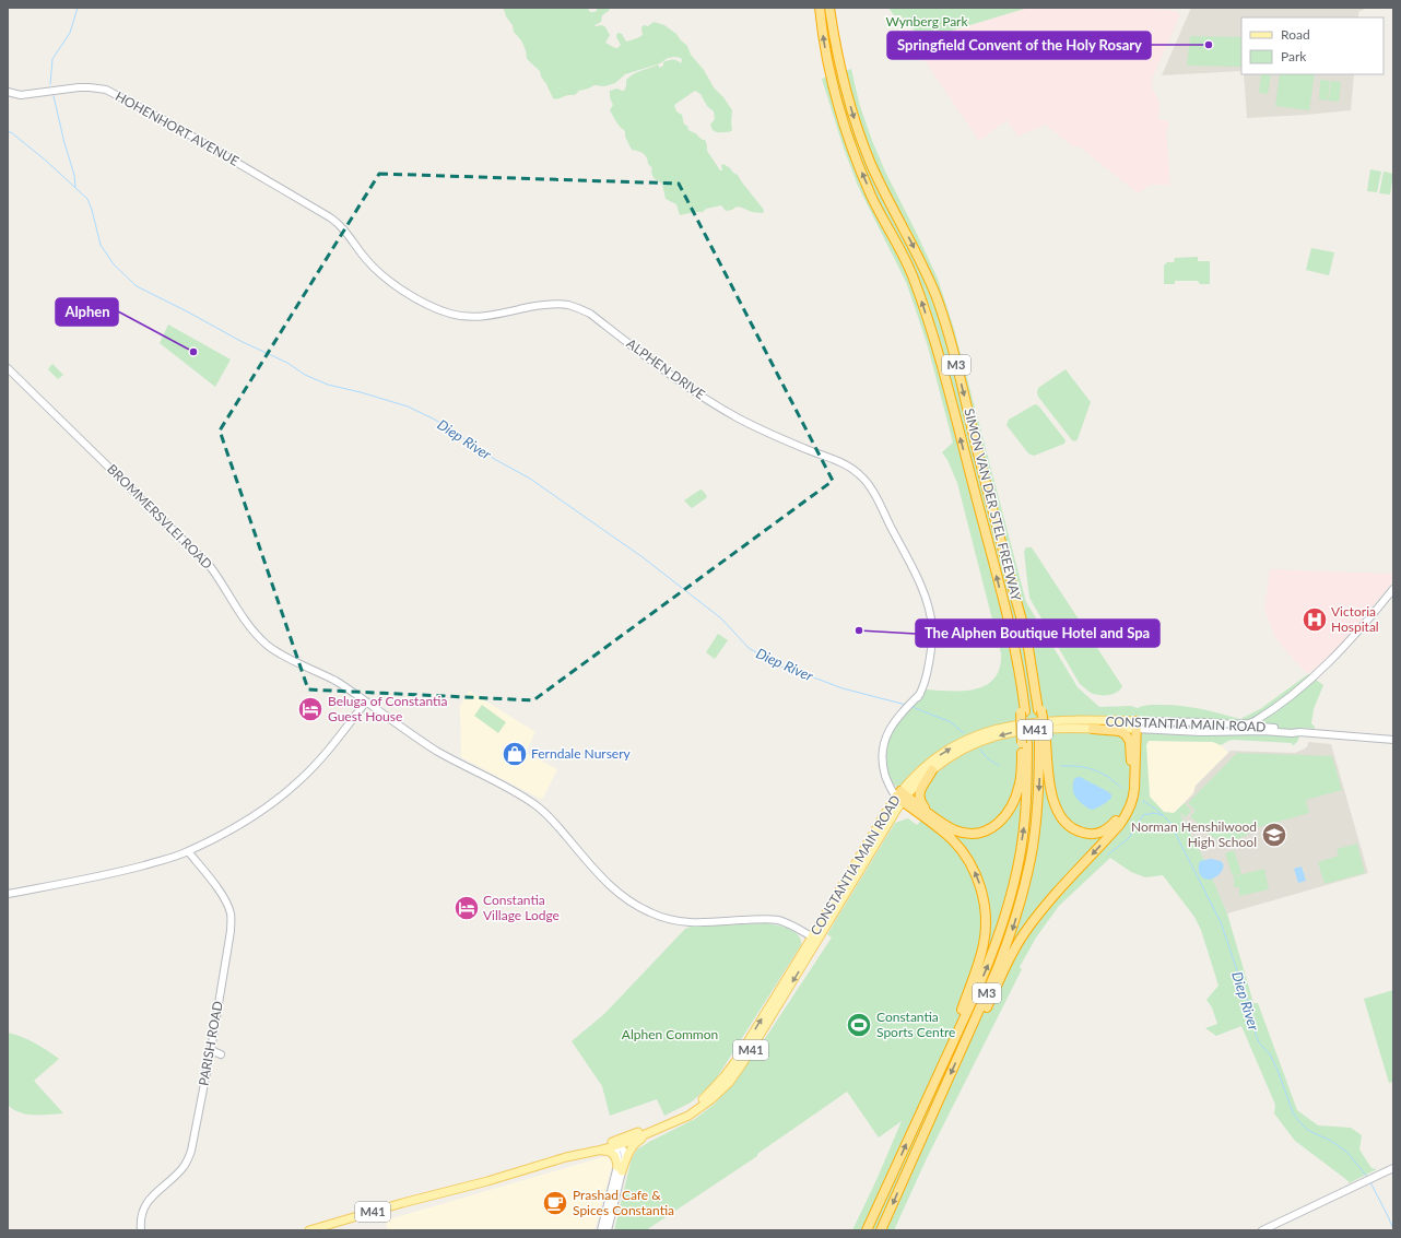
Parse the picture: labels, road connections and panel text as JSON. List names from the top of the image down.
{
  "streets": {
    "highway": ["M3", "SIMON VAN DER STEL FREEWAY"],
    "main road": ["CONSTANTIA MAIN ROAD", "M41"],
    "street": [
      "HOHENHORT AVENUE",
      "ALPHEN DRIVE",
      "BROMMERSVLEI ROAD",
      "PARISH ROAD"
    ]
  },
  "crossings": [
    ["HOHENHORT AVENUE", "ALPHEN DRIVE"],
    ["M3", "SIMON VAN DER STEL FREEWAY"],
    ["ALPHEN DRIVE", "CONSTANTIA MAIN ROAD"],
    ["BROMMERSVLEI ROAD", "CONSTANTIA MAIN ROAD"]
  ],
  "water": ["Diep River"],
  "parks": ["Wynberg Park", "Alphen Common"],
  "places": {
    "other": ["Springfield Convent of the Holy Rosary", "Alphen", "The Alphen Boutique Hotel and Spa"],
    "hospital": ["Victoria Hospital"],
    "hotel": ["Beluga of Constantia Guest House", "Constantia Village Lodge"],
    "shop": ["Ferndale Nursery"],
    "school or university": ["Norman Henshilwood High School"],
    "sports": ["Constantia Sports Centre"],
    "cafe": ["Prashad Cafe & Spices Constantia"]
  },
  "legend": ["Road", "Park"]
}
